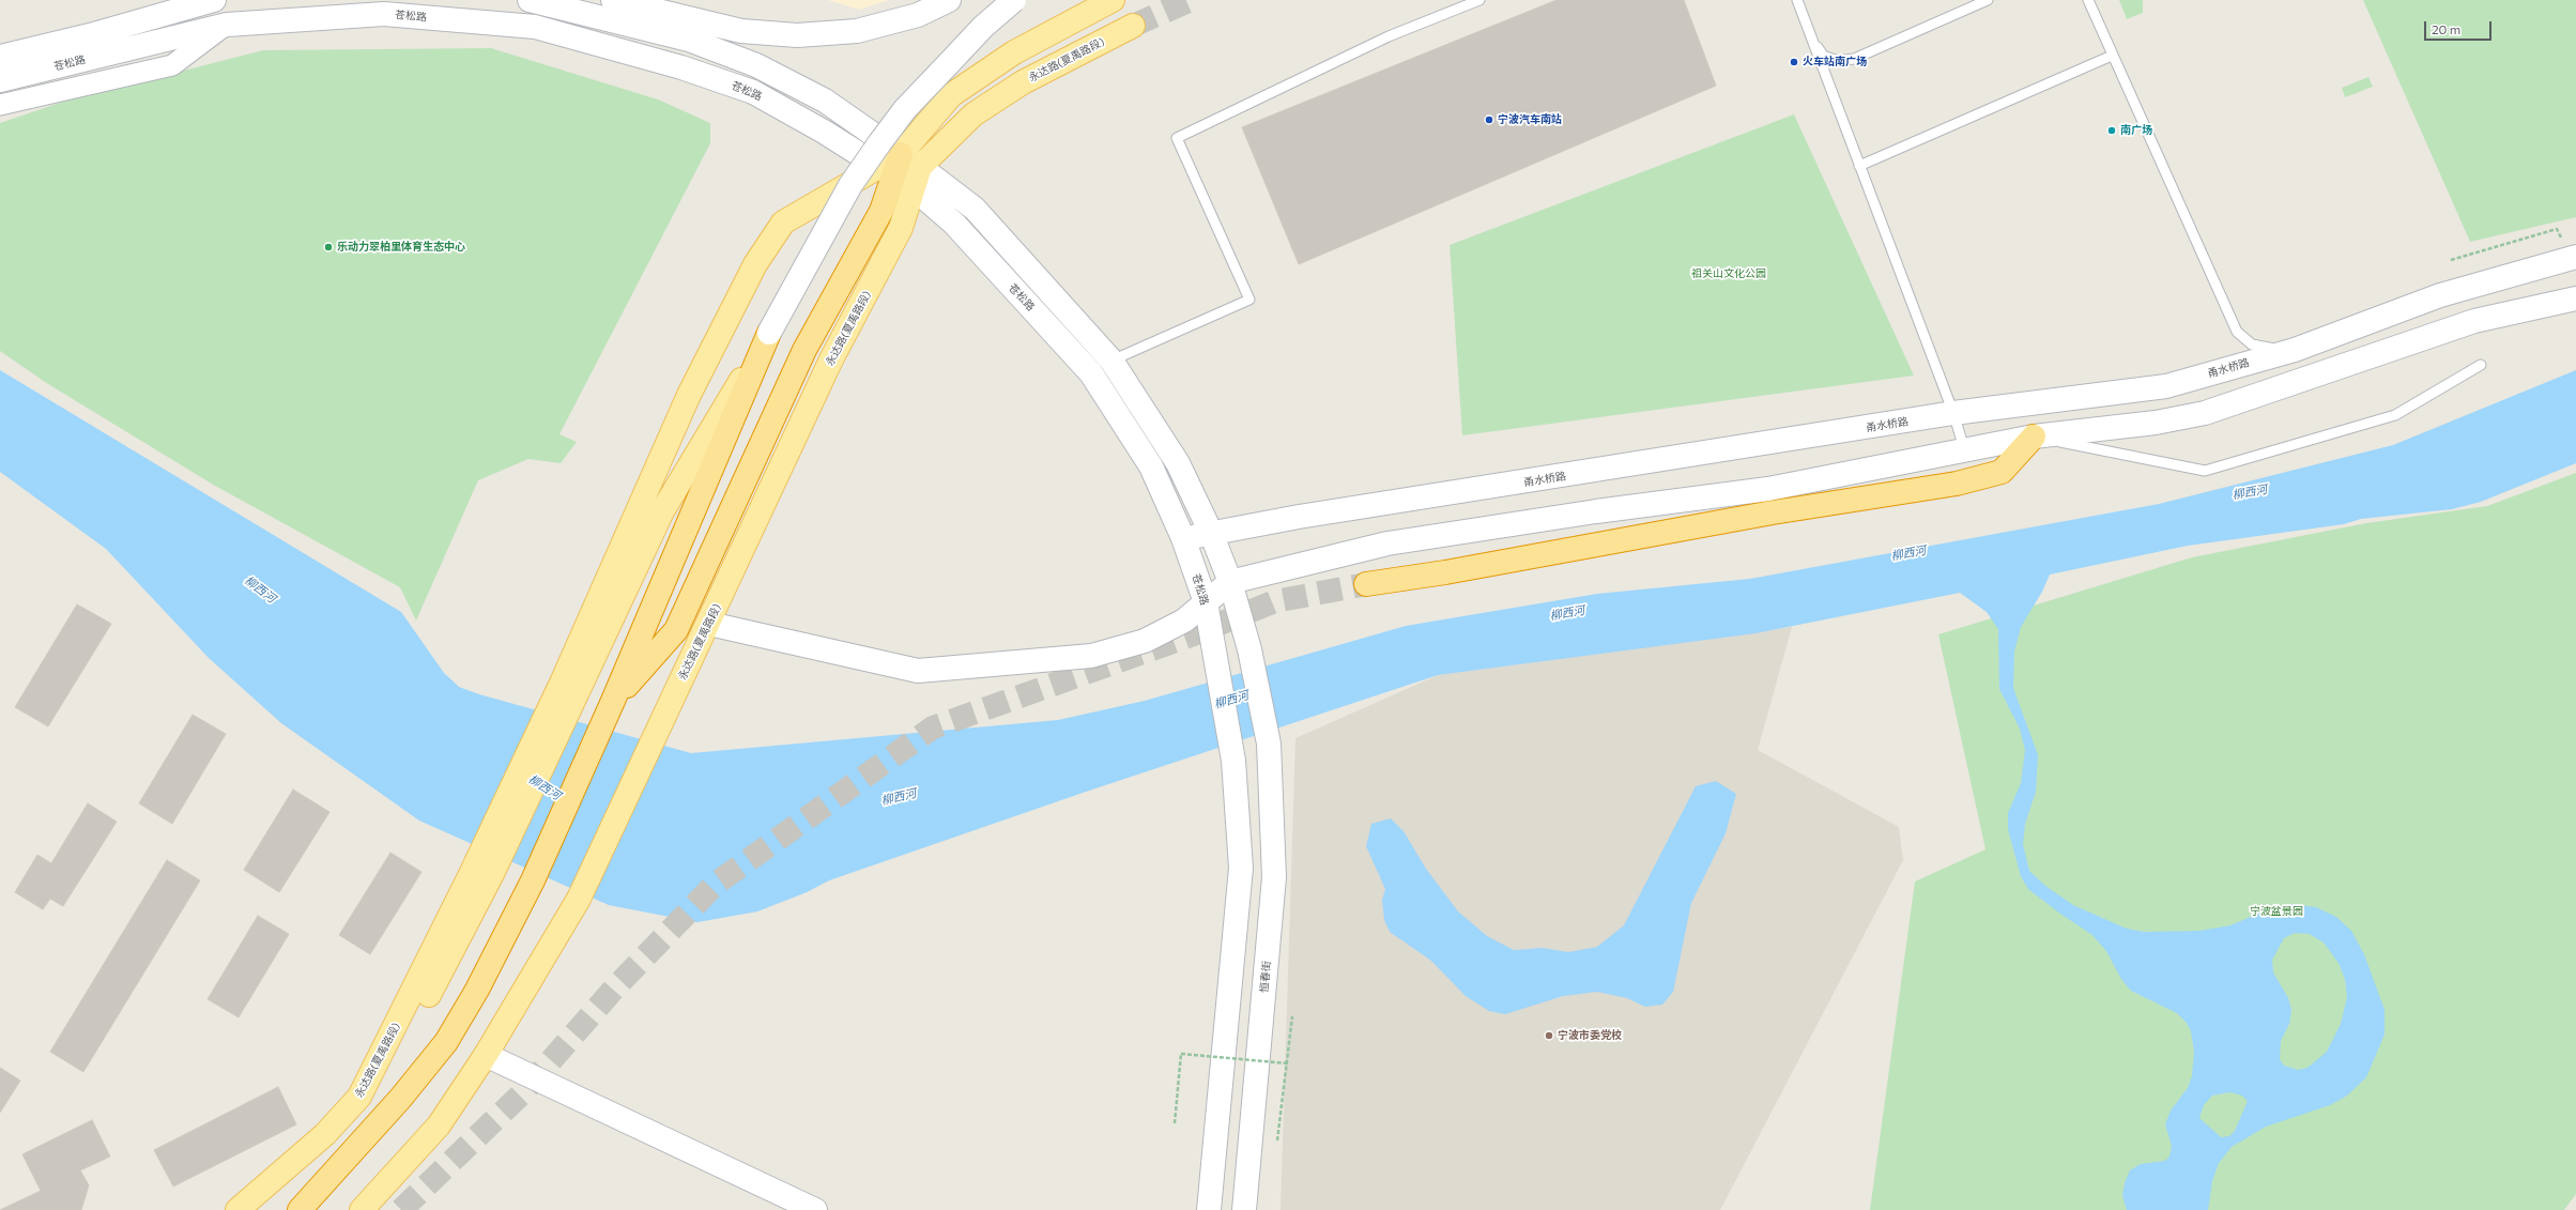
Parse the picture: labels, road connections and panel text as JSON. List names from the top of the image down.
{
  "streets": {
    "main road": [
      "苍松路",
      "永达路(夏禹路段)",
      "甬水桥路",
      "恒春街"
    ]
  },
  "crossings": [
    ["苍松路", "永达路(夏禹路段)"],
    ["苍松路", "甬水桥路"],
    ["苍松路", "恒春街"]
  ],
  "water": ["柳西河"],
  "parks": ["祖关山文化公园", "宁波盆景园"],
  "places": [
    "火车站南广场",
    "宁波汽车南站",
    "南广场",
    "乐动力翠柏里体育生态中心",
    "宁波市委党校"
  ],
  "scale_bar": "20 m"
}
